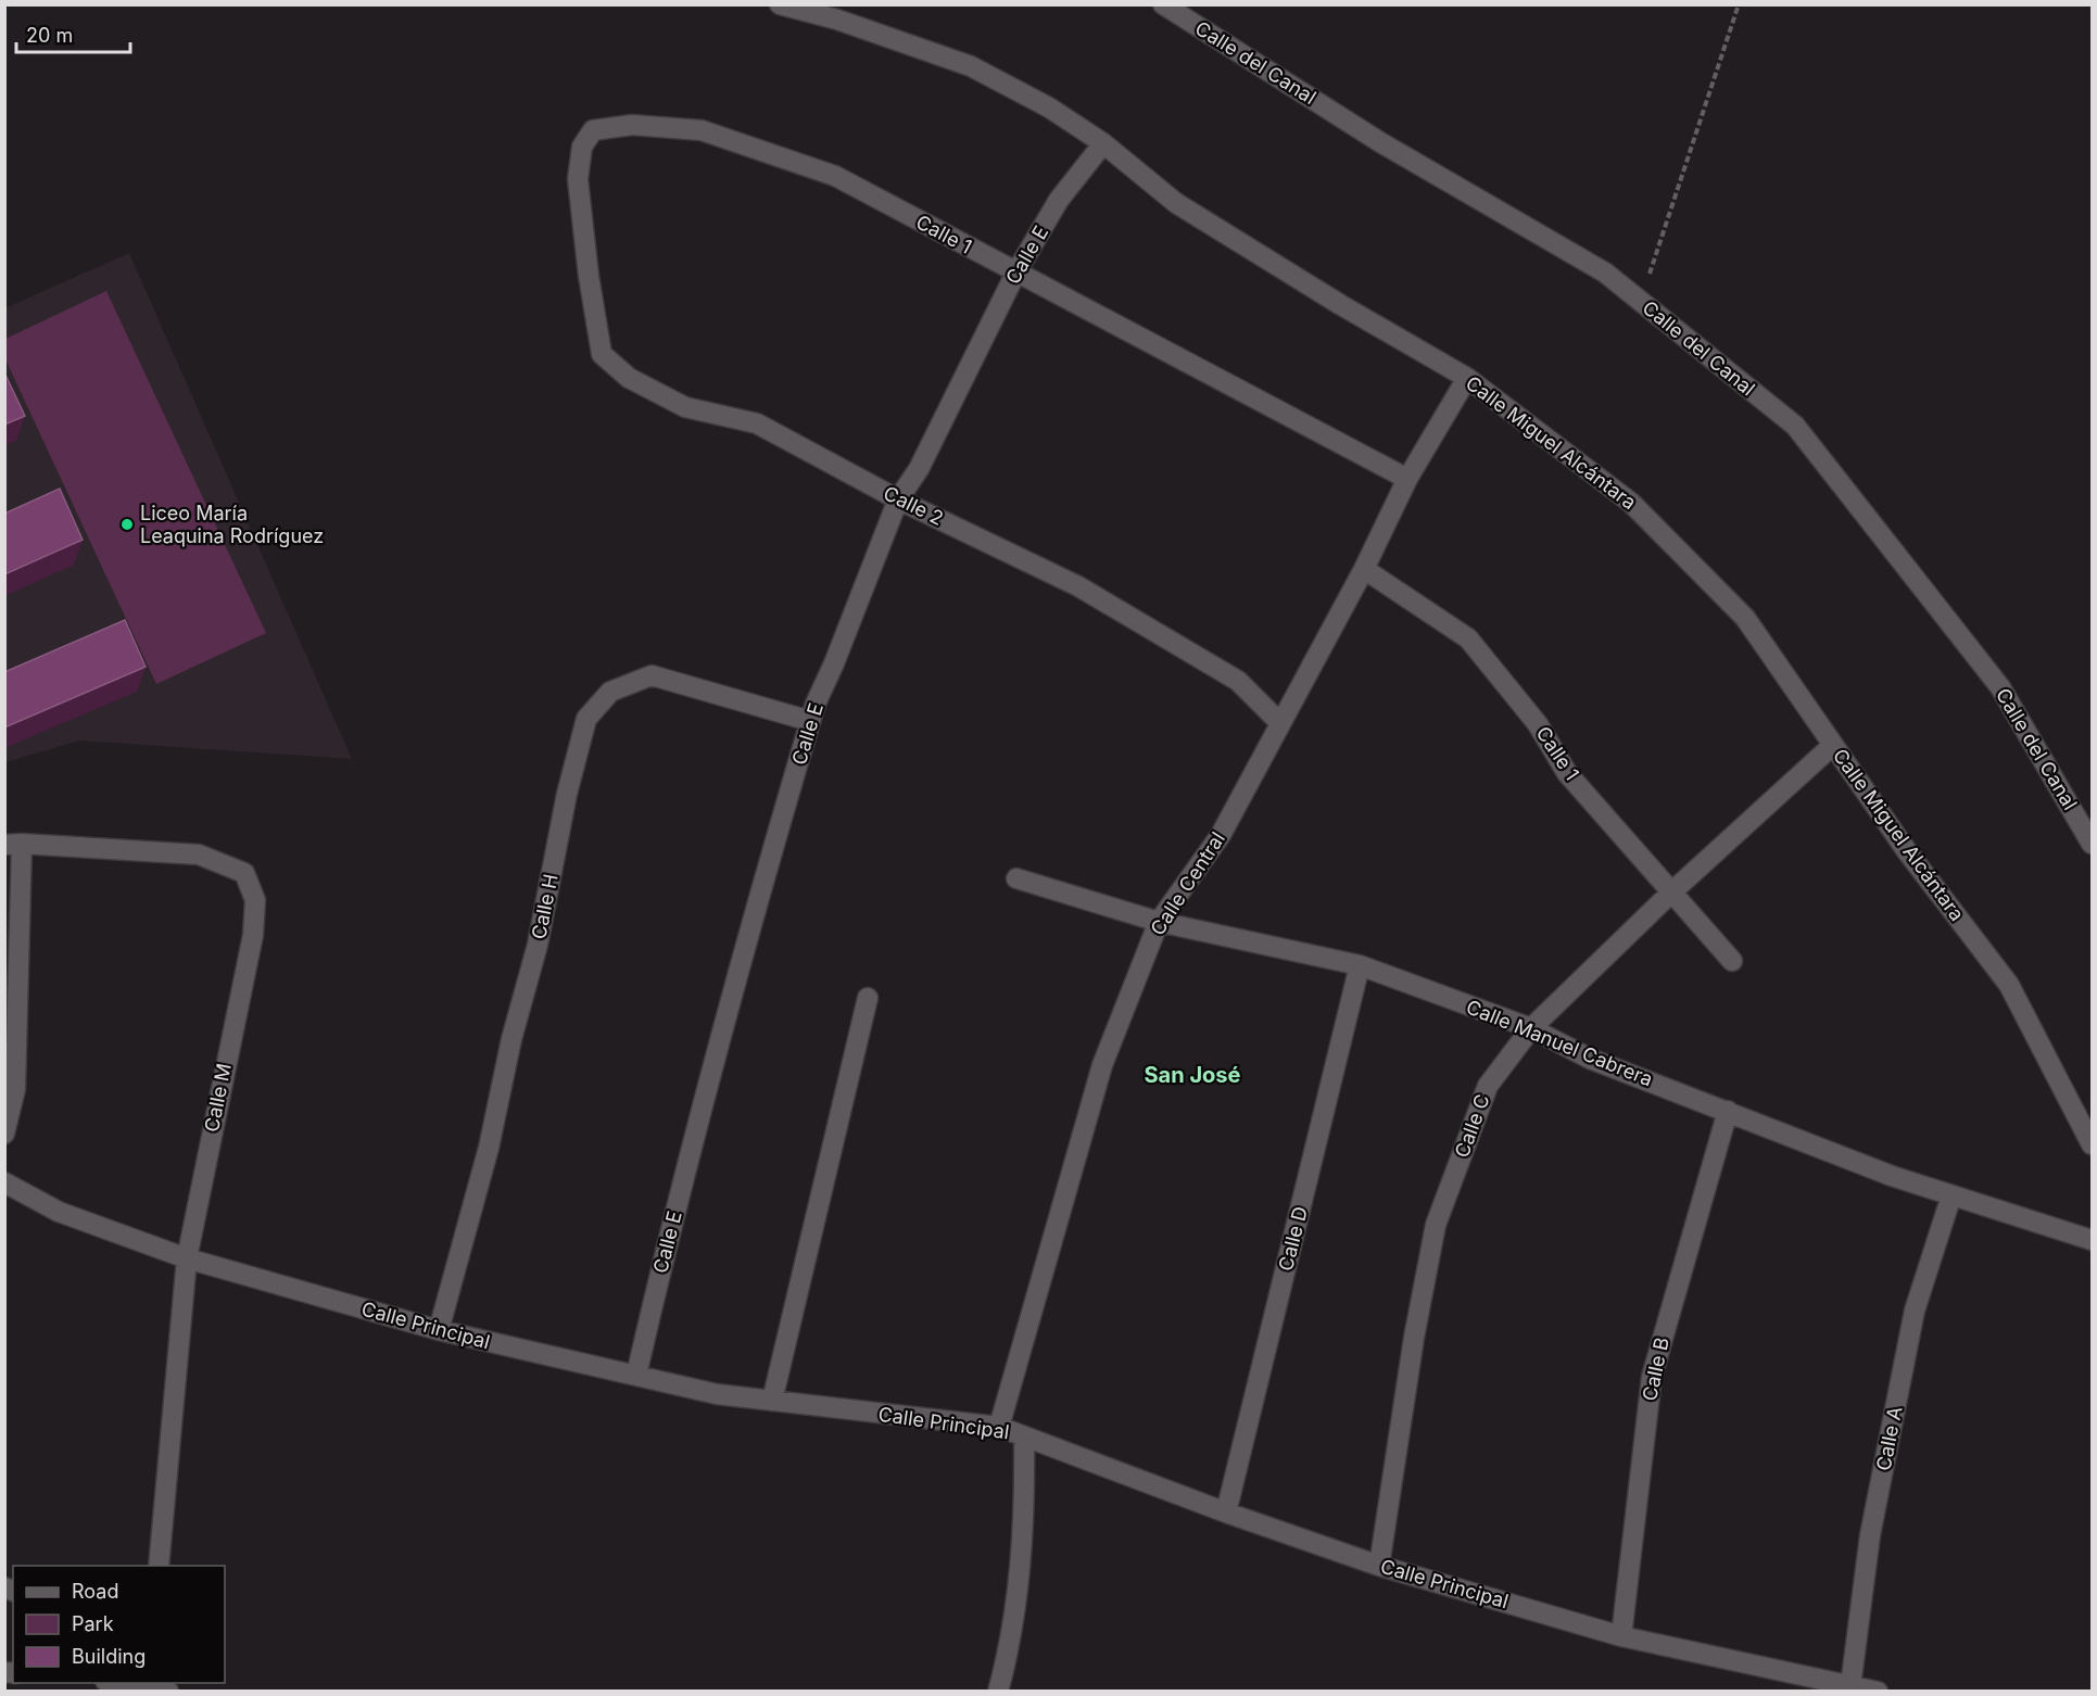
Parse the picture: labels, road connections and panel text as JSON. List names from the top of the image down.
{
  "streets": {
    "street": [
      "Calle del Canal",
      "Calle 1",
      "Calle E",
      "Calle Miguel Alcántara",
      "Calle 2",
      "Calle Central",
      "Calle H",
      "Calle Manuel Cabrera",
      "Calle M",
      "Calle C",
      "Calle D",
      "Calle Principal",
      "Calle B",
      "Calle A"
    ]
  },
  "crossings": [
    ["Calle 1", "Calle E"],
    ["Calle 1", "Calle 2"],
    ["Calle 1", "Calle Central"],
    ["Calle 1", "Calle C"],
    ["Calle E", "Calle Miguel Alcántara"],
    ["Calle E", "Calle 2"],
    ["Calle E", "Calle H"],
    ["Calle E", "Calle Principal"],
    ["Calle Miguel Alcántara", "Calle Central"],
    ["Calle Miguel Alcántara", "Calle C"],
    ["Calle 2", "Calle Central"],
    ["Calle Central", "Calle Manuel Cabrera"],
    ["Calle Central", "Calle Principal"],
    ["Calle H", "Calle Principal"],
    ["Calle Manuel Cabrera", "Calle C"],
    ["Calle Manuel Cabrera", "Calle D"],
    ["Calle Manuel Cabrera", "Calle B"],
    ["Calle Manuel Cabrera", "Calle A"],
    ["Calle M", "Calle Principal"],
    ["Calle C", "Calle Principal"],
    ["Calle D", "Calle Principal"],
    ["Calle Principal", "Calle B"],
    ["Calle Principal", "Calle A"]
  ],
  "districts": ["San José"],
  "places": ["Liceo María Leaquina Rodríguez"],
  "legend": ["Road", "Park", "Building"],
  "scale_bar": "20 m"
}
